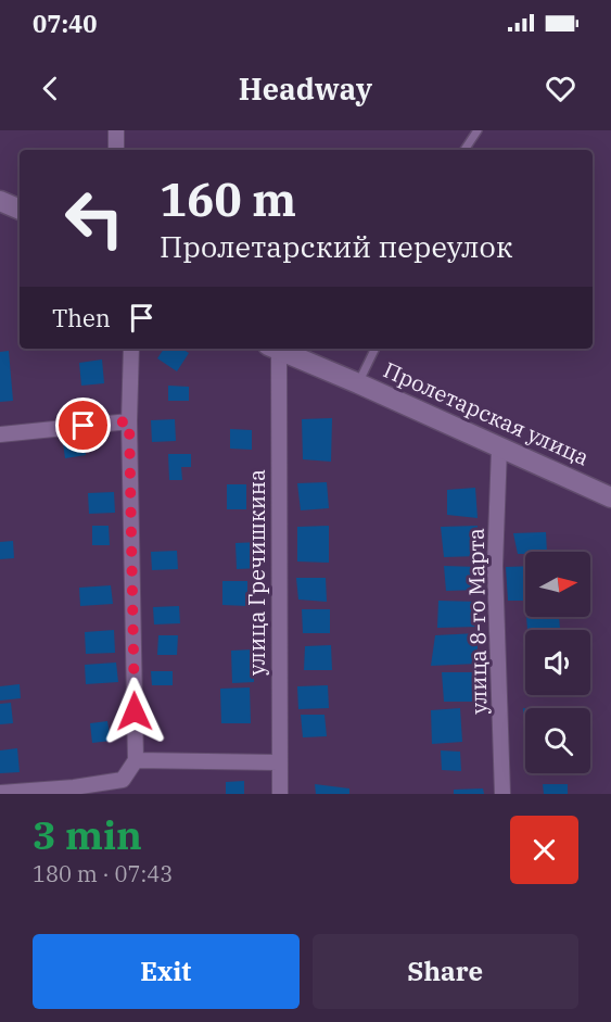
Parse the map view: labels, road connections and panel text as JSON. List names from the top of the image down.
{
  "streets": {
    "street": ["Пролетарская улица", "улица Гречишкина", "улица 8-го Марта"]
  },
  "crossings": [
    ["Пролетарская улица", "улица Гречишкина"],
    ["Пролетарская улица", "улица 8-го Марта"]
  ],
  "north": "right",
  "page": {
    "status": "07:40",
    "header": "Headway",
    "turn": ["160 m", "Пролетарский переулок"],
    "then": "Then",
    "heading": ["3 min", "180 m · 07:43"],
    "buttons": ["Exit", "Share"]
  }
}
